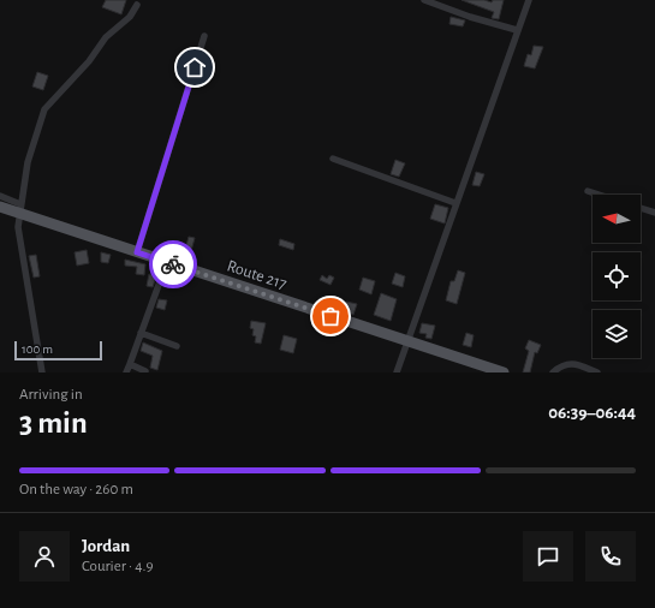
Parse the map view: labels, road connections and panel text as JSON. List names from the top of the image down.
{
  "streets": {
    "main road": ["Route 217"]
  },
  "scale_bar": "100 m",
  "north": "left",
  "page": {
    "scale": "100 m",
    "heading": ["3 min", "Arriving in", "06:39–06:44"],
    "panel": ["Jordan", "Courier · 4.9"],
    "bar": "On the way · 260 m"
  }
}
